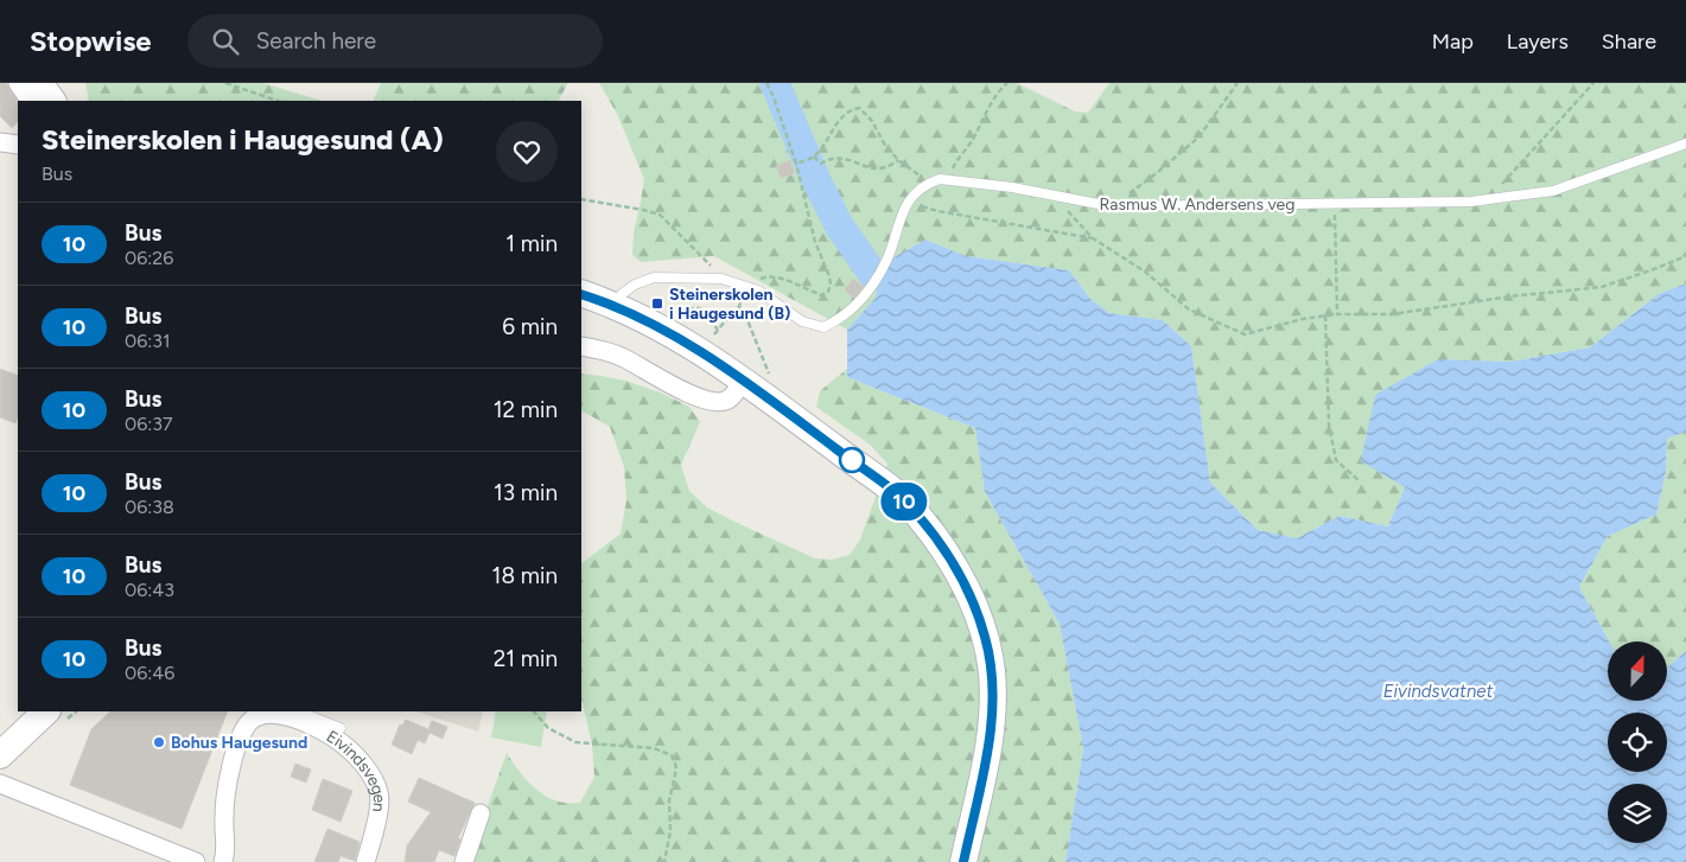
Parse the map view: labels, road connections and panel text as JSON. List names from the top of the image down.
{
  "streets": {
    "street": ["Eivindsvegen"],
    "lane": ["Rasmus W. Andersens veg"]
  },
  "water": ["Eivindsvatnet"],
  "places": {
    "transit": ["Steinerskolen i Haugesund (B)"],
    "other": ["Bohus Haugesund"]
  },
  "lines": ["bus line 10"],
  "north": "top",
  "page": {
    "header": "Stopwise",
    "search": "Search here",
    "nav": ["Map", "Layers", "Share"],
    "on_map": "10",
    "heading": ["Steinerskolen i Haugesund (A)", "Bus"],
    "list": [
      {
        "mark": "10",
        "name": "Bus",
        "note": "06:26",
        "value": "1 min"
      },
      {
        "mark": "10",
        "name": "Bus",
        "note": "06:31",
        "value": "6 min"
      },
      {
        "mark": "10",
        "name": "Bus",
        "note": "06:37",
        "value": "12 min"
      },
      {
        "mark": "10",
        "name": "Bus",
        "note": "06:38",
        "value": "13 min"
      },
      {
        "mark": "10",
        "name": "Bus",
        "note": "06:43",
        "value": "18 min"
      },
      {
        "mark": "10",
        "name": "Bus",
        "note": "06:46",
        "value": "21 min"
      }
    ]
  }
}
